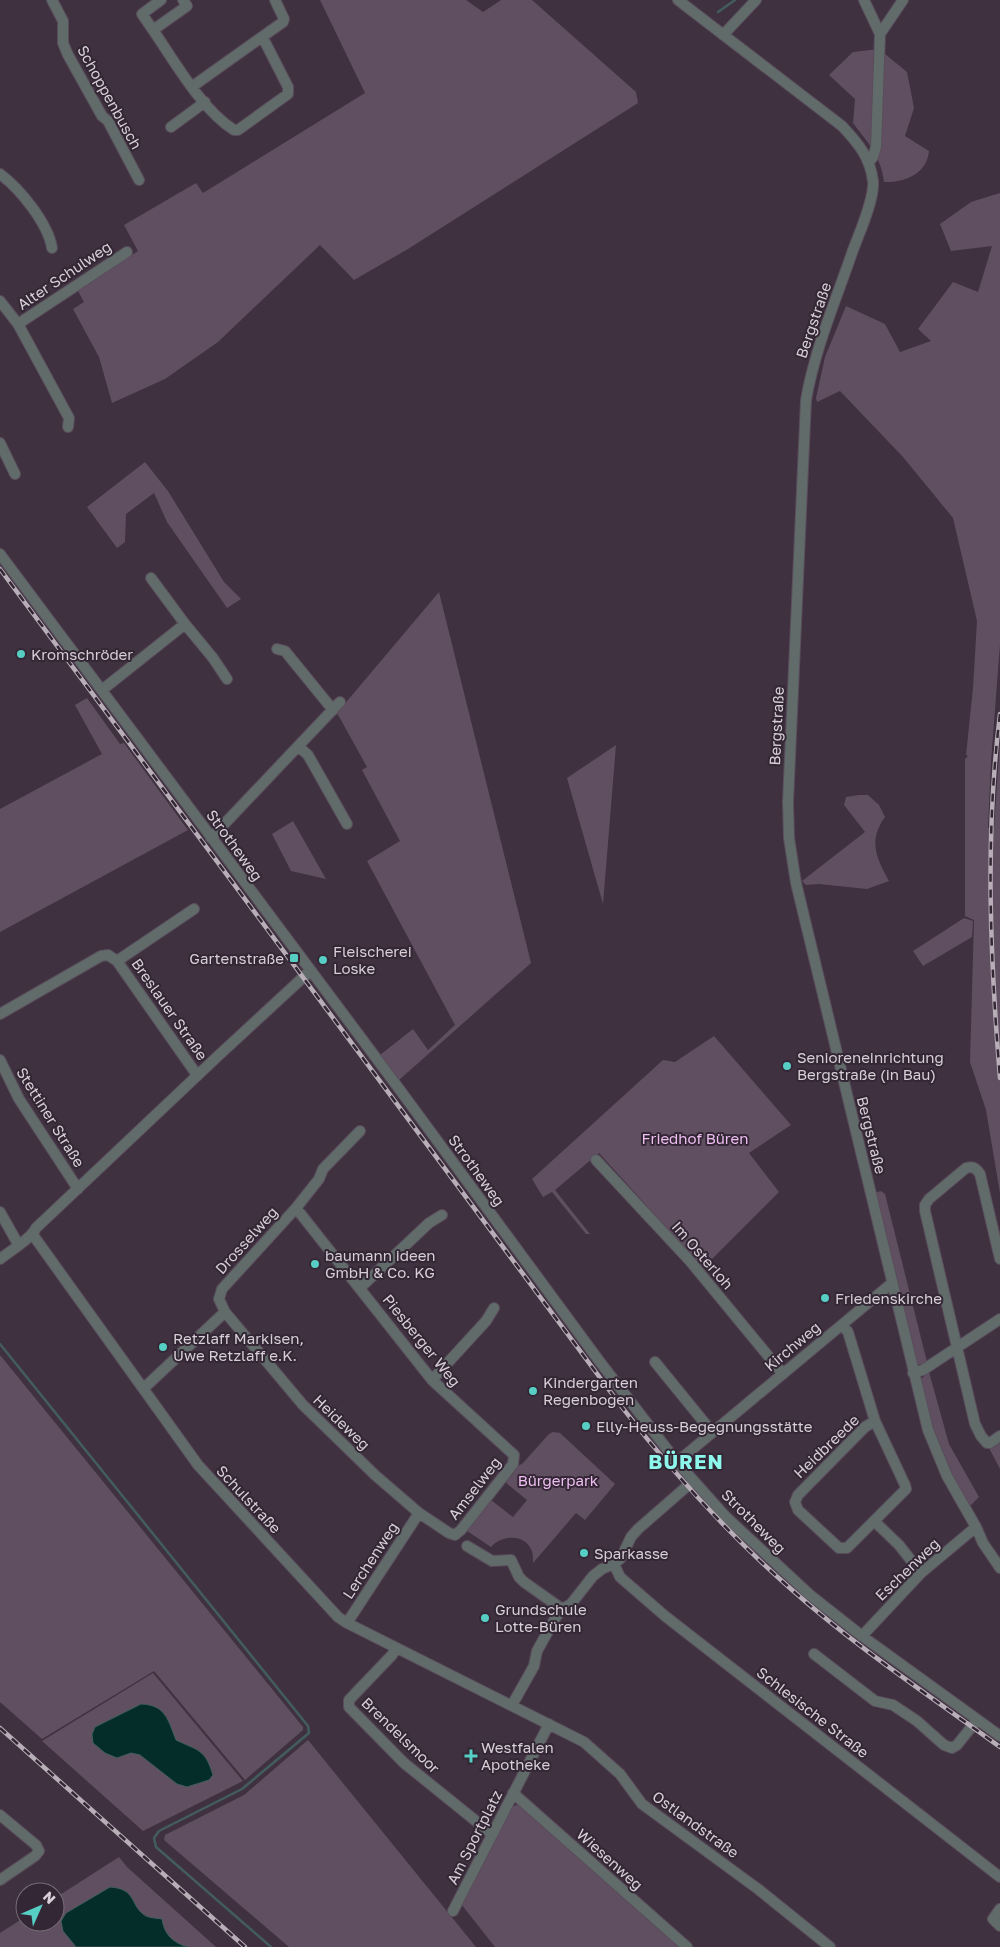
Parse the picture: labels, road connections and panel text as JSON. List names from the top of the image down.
{
  "streets": {
    "street": [
      "Schoppenbusch",
      "Alter Schulweg",
      "Bergstraße",
      "Strotheweg",
      "Breslauer Straße",
      "Stettiner Straße",
      "Drosselweg",
      "Im Osterloh",
      "Piesberger Weg",
      "Kirchweg",
      "Heideweg",
      "Heidbreede",
      "Amselweg",
      "Schulstraße",
      "Lerchenweg",
      "Eschenweg",
      "Schlesische Straße",
      "Brendelsmoor",
      "Ostlandstraße",
      "Am Sportplatz",
      "Wiesenweg"
    ]
  },
  "crossings": [
    ["Bergstraße", "Kirchweg"],
    ["Bergstraße", "Eschenweg"],
    ["Strotheweg", "Kirchweg"],
    ["Strotheweg", "Eschenweg"],
    ["Drosselweg", "Piesberger Weg"],
    ["Drosselweg", "Heideweg"],
    ["Im Osterloh", "Kirchweg"],
    ["Piesberger Weg", "Amselweg"],
    ["Kirchweg", "Heidbreede"],
    ["Heideweg", "Amselweg"],
    ["Heideweg", "Lerchenweg"],
    ["Schulstraße", "Lerchenweg"],
    ["Schulstraße", "Brendelsmoor"],
    ["Schulstraße", "Ostlandstraße"],
    ["Brendelsmoor", "Am Sportplatz"],
    ["Ostlandstraße", "Am Sportplatz"],
    ["Am Sportplatz", "Wiesenweg"]
  ],
  "districts": ["BÜREN"],
  "parks": ["Friedhof Büren", "Bürgerpark"],
  "places": {
    "other": [
      "Kromschröder",
      "Fleischerei Loske",
      "Senioreneinrichtung Bergstraße (in Bau)",
      "baumann ideen GmbH & Co. KG",
      "Friedenskirche",
      "Retzlaff Markisen, Uwe Retzlaff e.K.",
      "Kindergarten Regenbogen",
      "Elly-Heuss-Begegnungsstätte",
      "Sparkasse",
      "Grundschule Lotte-Büren"
    ],
    "transit": ["Gartenstraße"],
    "health": ["Westfalen Apotheke"]
  },
  "north": "top right"
}
